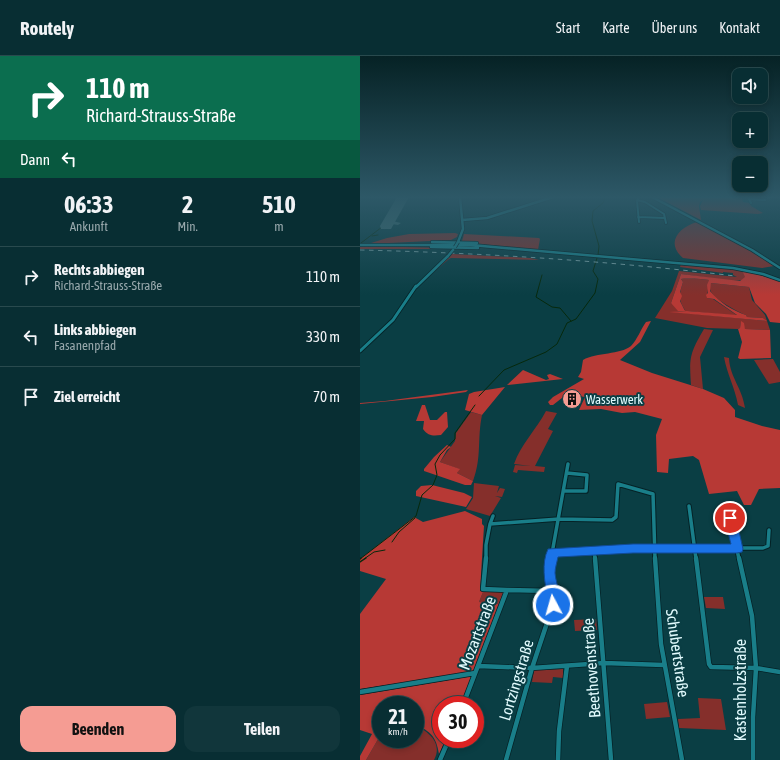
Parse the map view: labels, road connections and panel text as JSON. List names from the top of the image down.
{
  "streets": {
    "street": [
      "Mozartstraße",
      "Schubertstraße",
      "Beethovenstraße",
      "Lortzingstraße",
      "Kastenholzstraße"
    ]
  },
  "crossings": [
    ["Mozartstraße", "Lortzingstraße"],
    ["Schubertstraße", "Lortzingstraße"]
  ],
  "places": {
    "building": ["Wasserwerk"]
  },
  "page": {
    "header": "Routely",
    "nav": [
      "Start",
      "Karte",
      "Über uns",
      "Kontakt"
    ],
    "turn": ["110 m", "Richard-Strauss-Straße"],
    "map_buttons": ["+", "−"],
    "then": "Dann",
    "eta": [
      "06:33",
      "Ankunft",
      "2",
      "Min.",
      "510",
      "m"
    ],
    "list": [
      {
        "name": "Rechts abbiegen",
        "note": "Richard-Strauss-Straße",
        "value": "110 m"
      },
      {
        "name": "Links abbiegen",
        "note": "Fasanenpfad",
        "value": "330 m"
      },
      {
        "name": "Ziel erreicht",
        "value": "70 m"
      }
    ],
    "speed": "21 km/h",
    "limit": "30",
    "buttons": ["Beenden", "Teilen"]
  }
}
